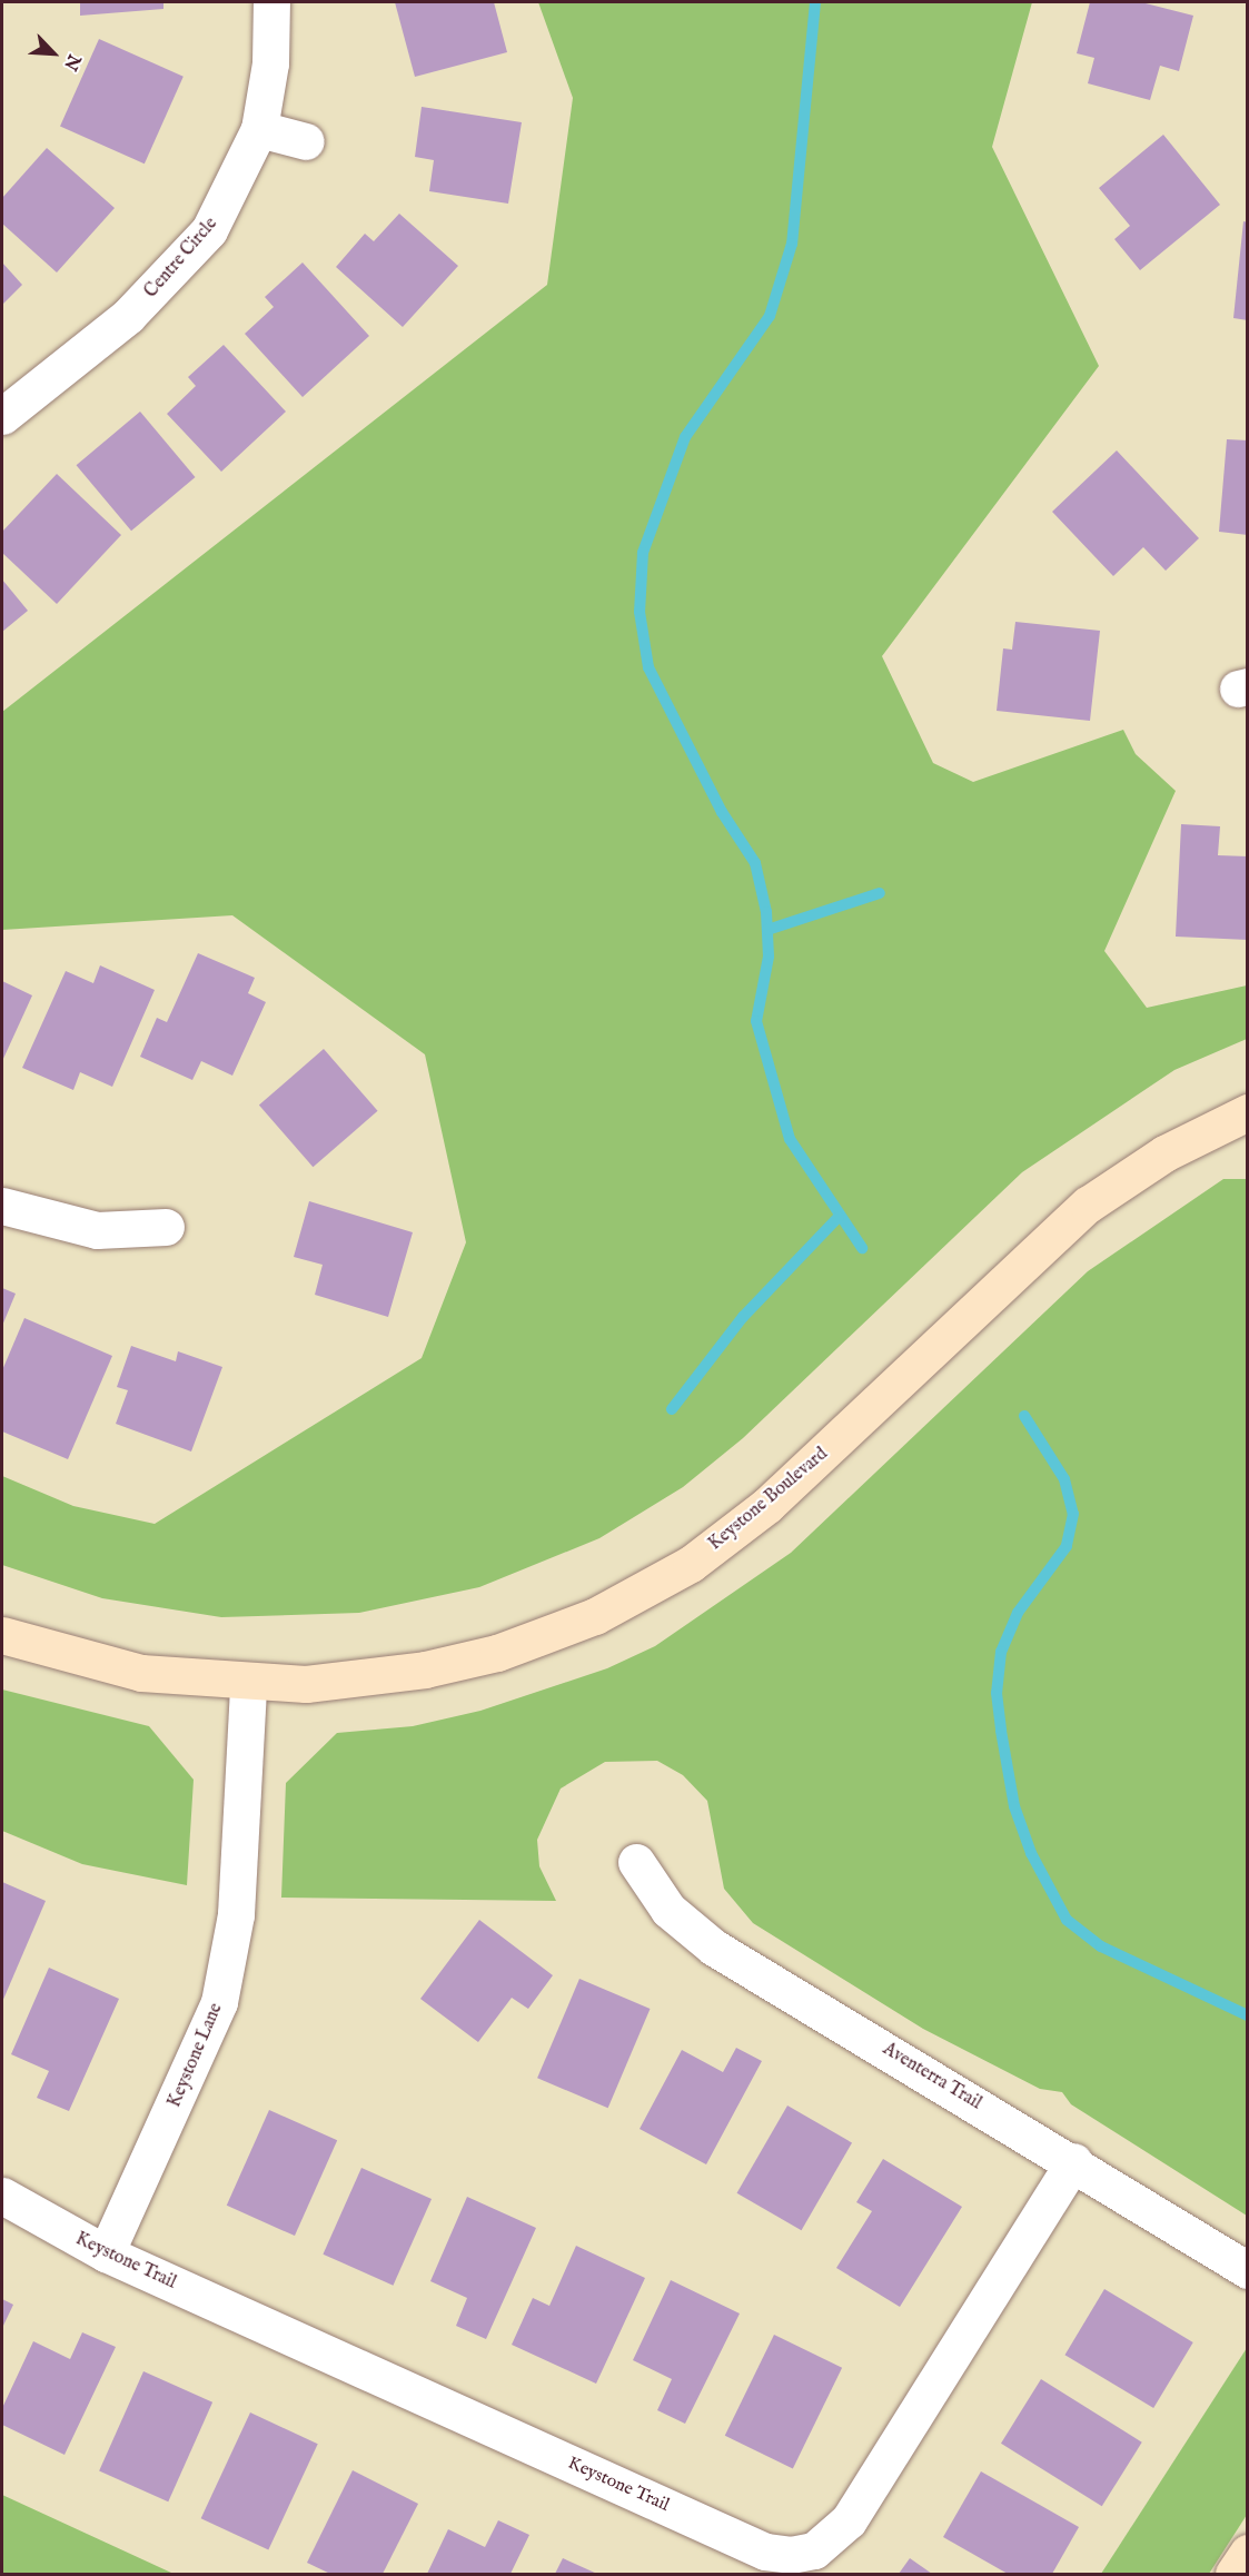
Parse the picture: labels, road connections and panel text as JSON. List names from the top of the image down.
{
  "streets": {
    "street": [
      "Centre Circle",
      "Keystone Boulevard",
      "Keystone Lane",
      "Aventerra Trail",
      "Keystone Trail"
    ]
  },
  "crossings": [
    ["Keystone Boulevard", "Keystone Lane"],
    ["Keystone Lane", "Keystone Trail"],
    ["Aventerra Trail", "Keystone Trail"]
  ],
  "north": "bottom right"
}
